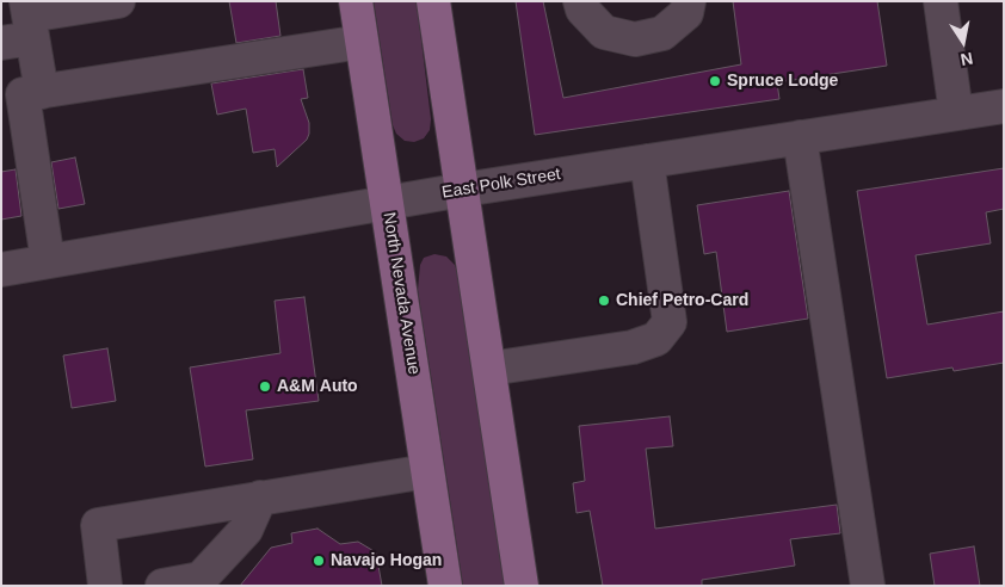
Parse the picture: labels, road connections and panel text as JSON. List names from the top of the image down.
{
  "streets": {
    "main road": ["North Nevada Avenue"],
    "street": ["East Polk Street"]
  },
  "crossings": [
    ["East Polk Street", "North Nevada Avenue"]
  ],
  "places": [
    "Spruce Lodge",
    "Chief Petro-Card",
    "A&M Auto",
    "Navajo Hogan"
  ],
  "north": "bottom"
}
